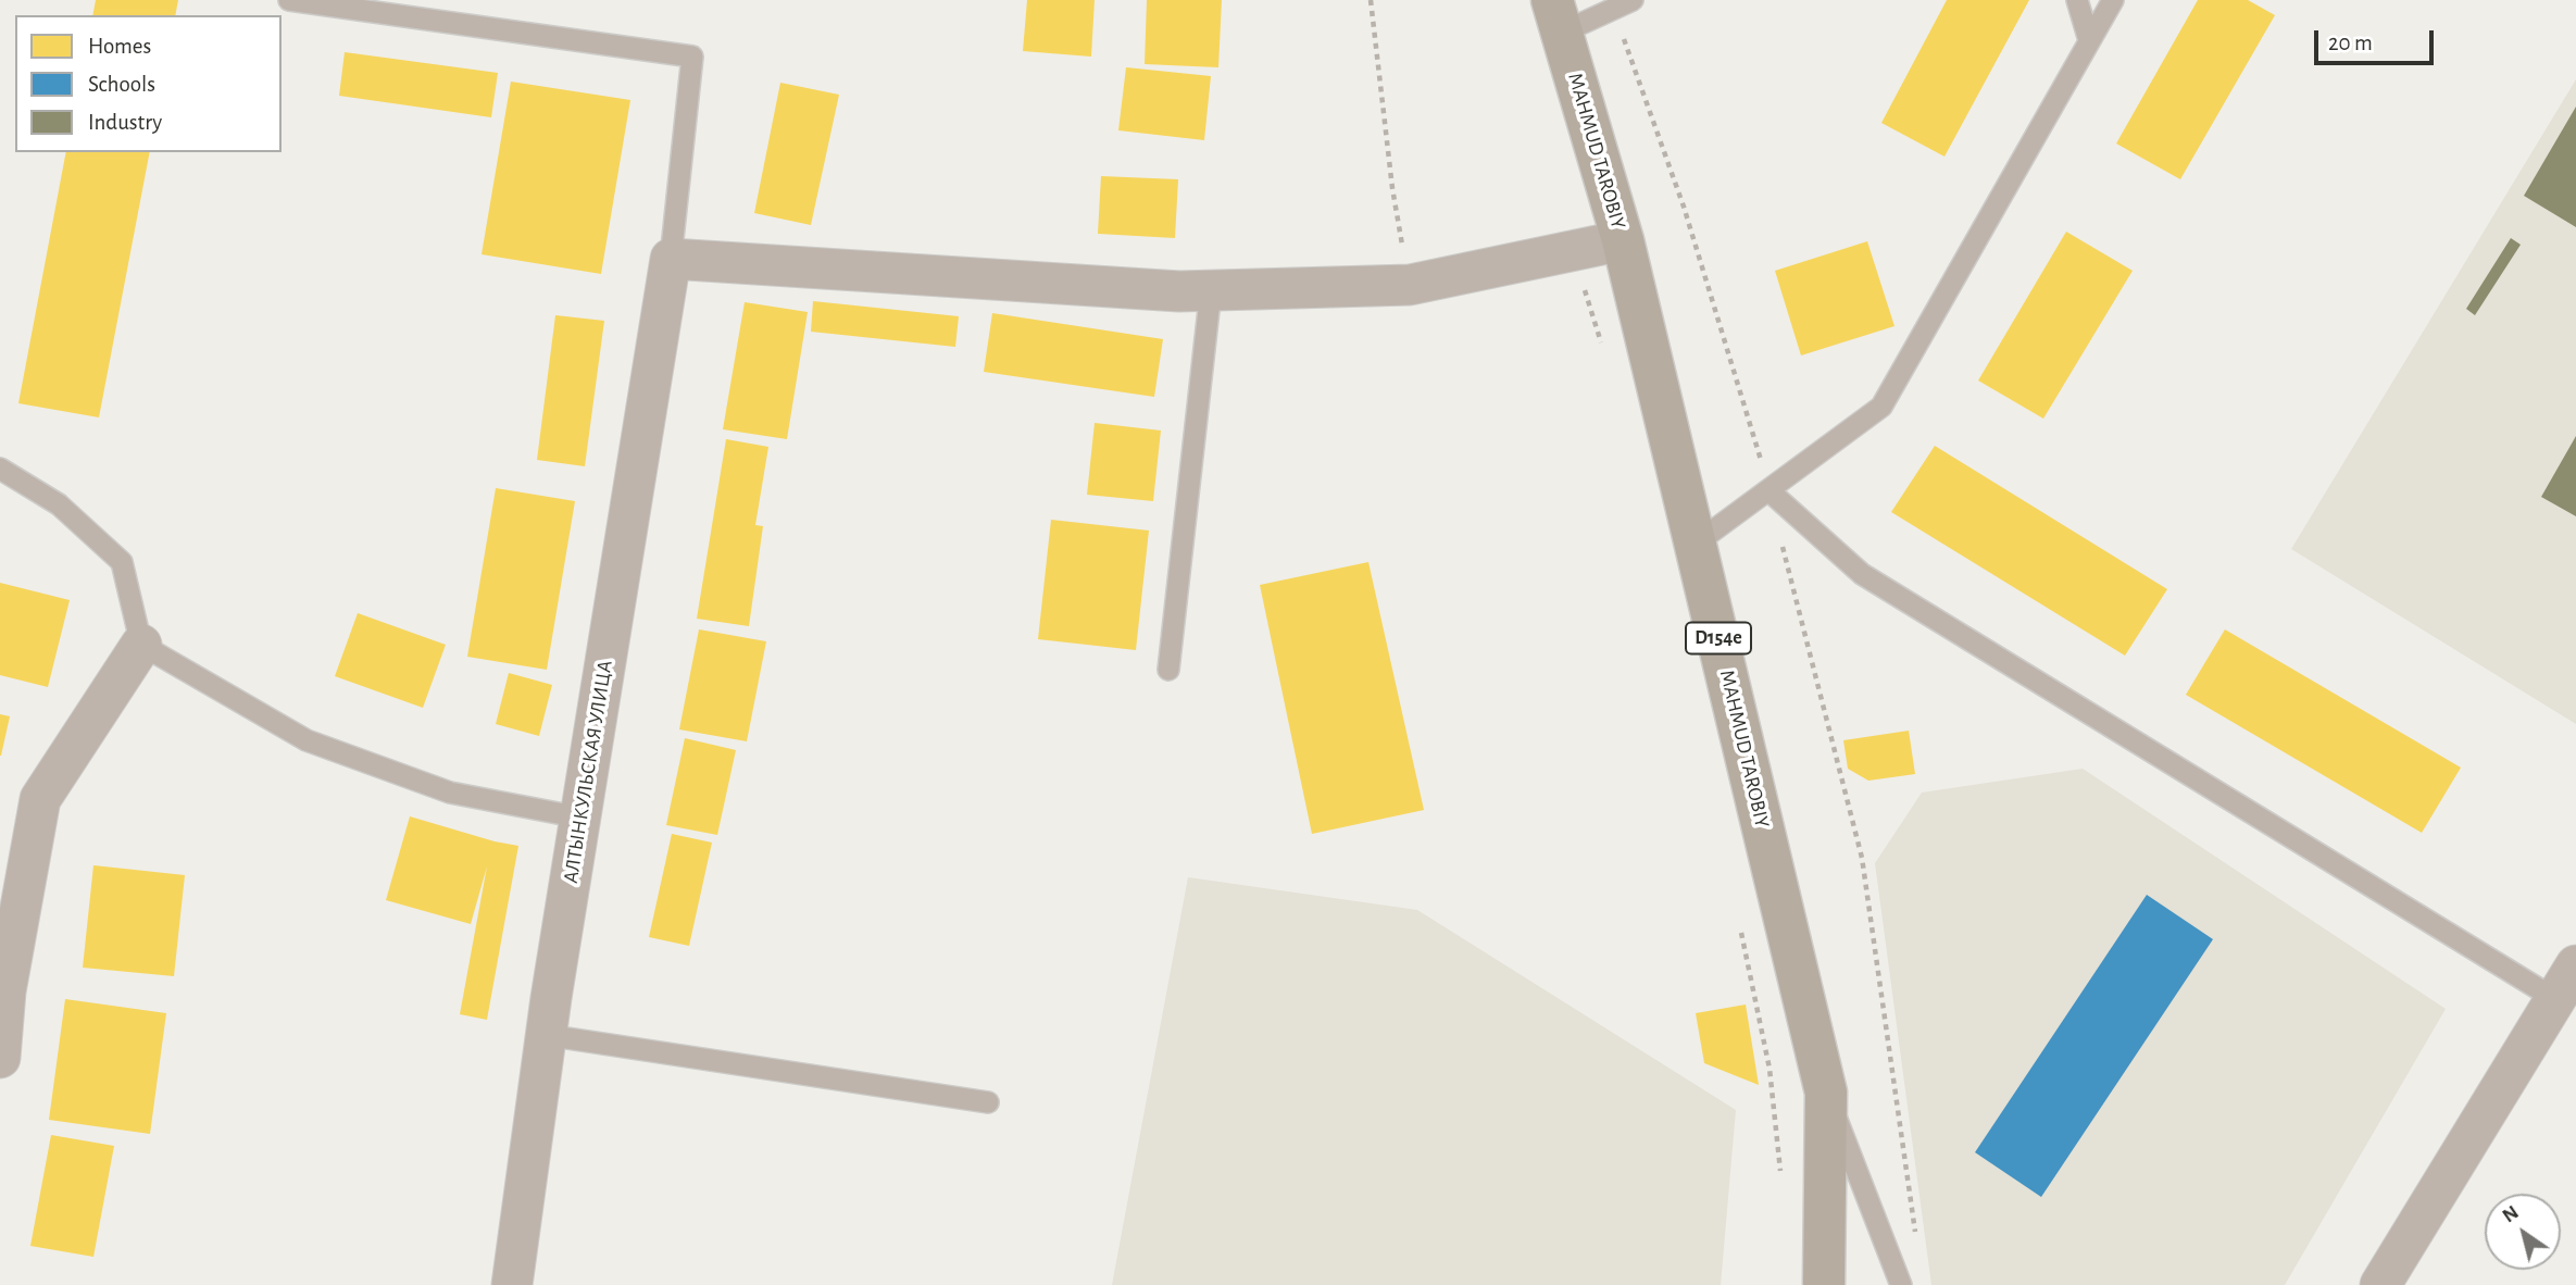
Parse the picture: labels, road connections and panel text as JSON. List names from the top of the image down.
{
  "streets": {
    "main road": ["MAHMUD TAROBIY", "D154e"],
    "street": ["АЛТЫНКУЛЬСКАЯ УЛИЦА"]
  },
  "legend": ["Homes", "Schools", "Industry"],
  "scale_bar": "20 m",
  "north": "top left"
}
